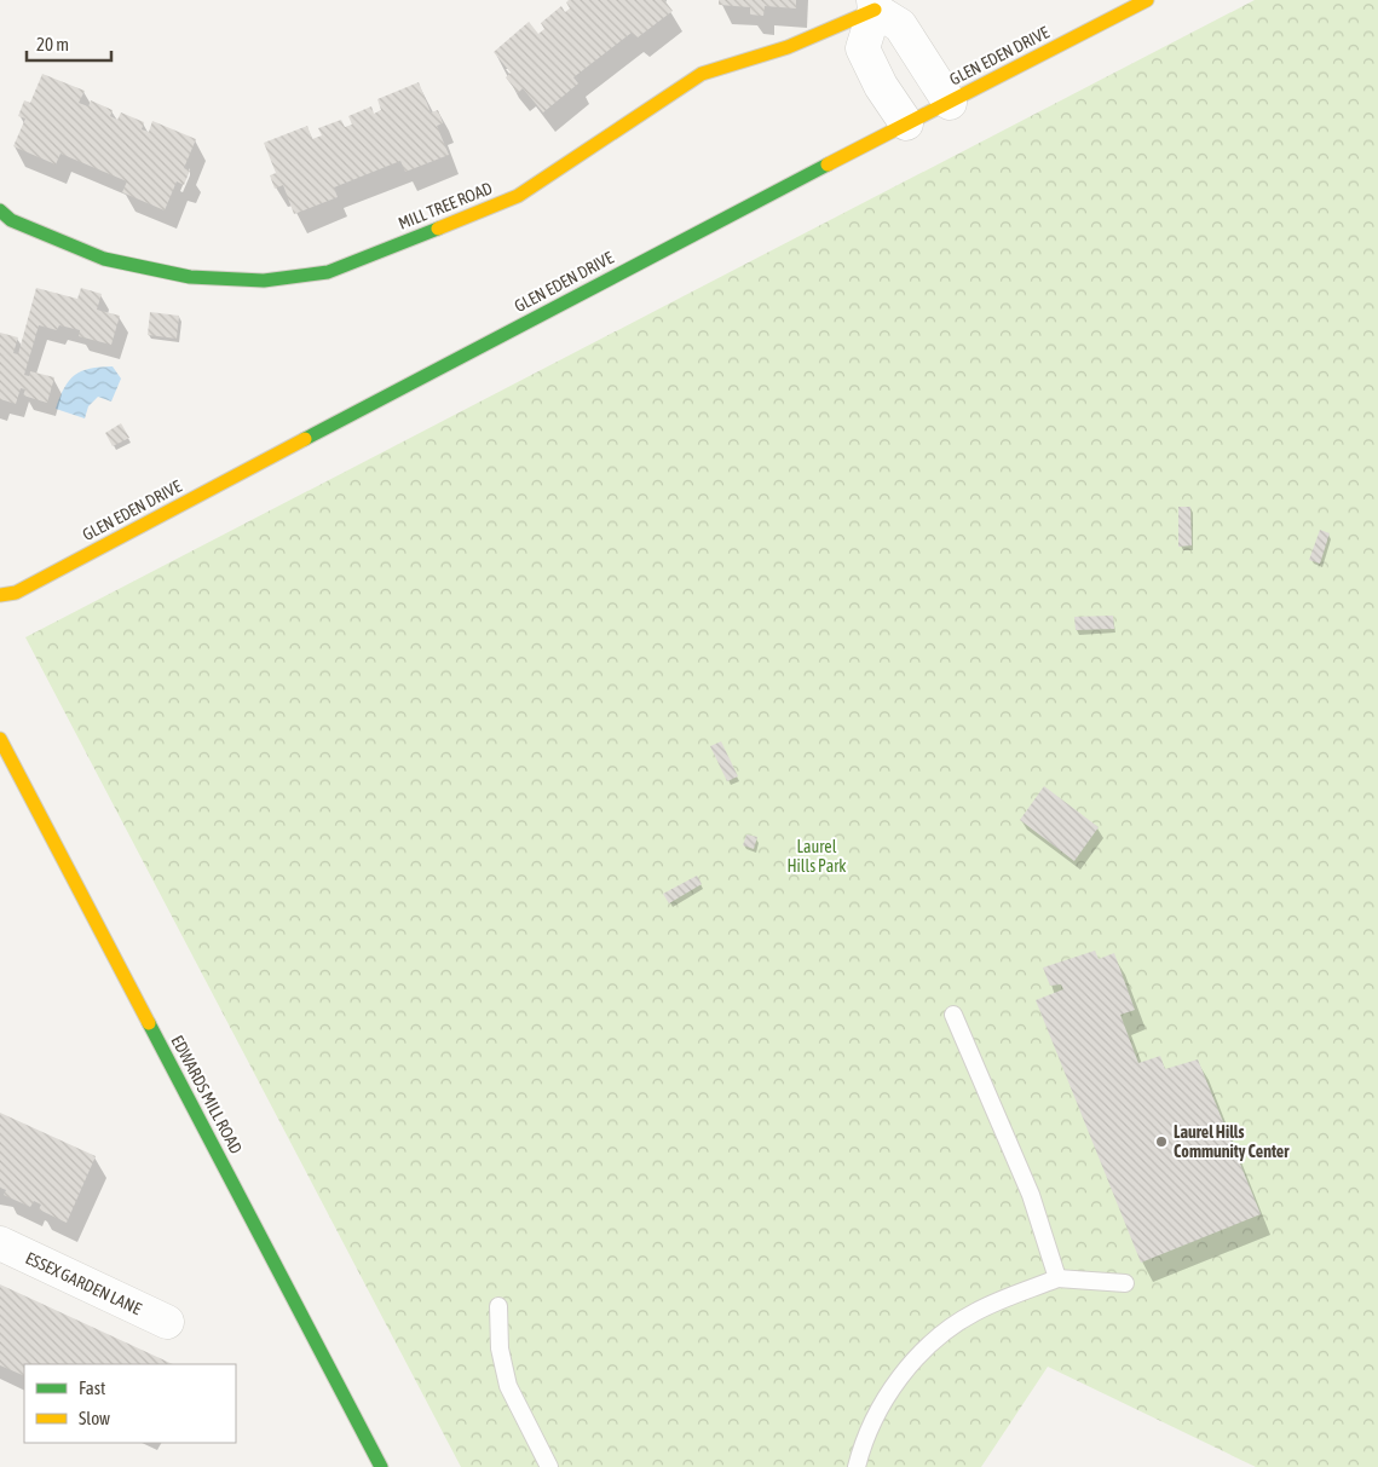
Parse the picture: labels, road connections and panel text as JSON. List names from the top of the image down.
{
  "streets": {
    "main road": ["GLEN EDEN DRIVE", "MILL TREE ROAD", "EDWARDS MILL ROAD"],
    "street": ["ESSEX GARDEN LANE"]
  },
  "parks": ["Laurel Hills Park"],
  "places": ["Laurel Hills Community Center"],
  "legend": ["Fast", "Slow"],
  "scale_bar": "20 m"
}
